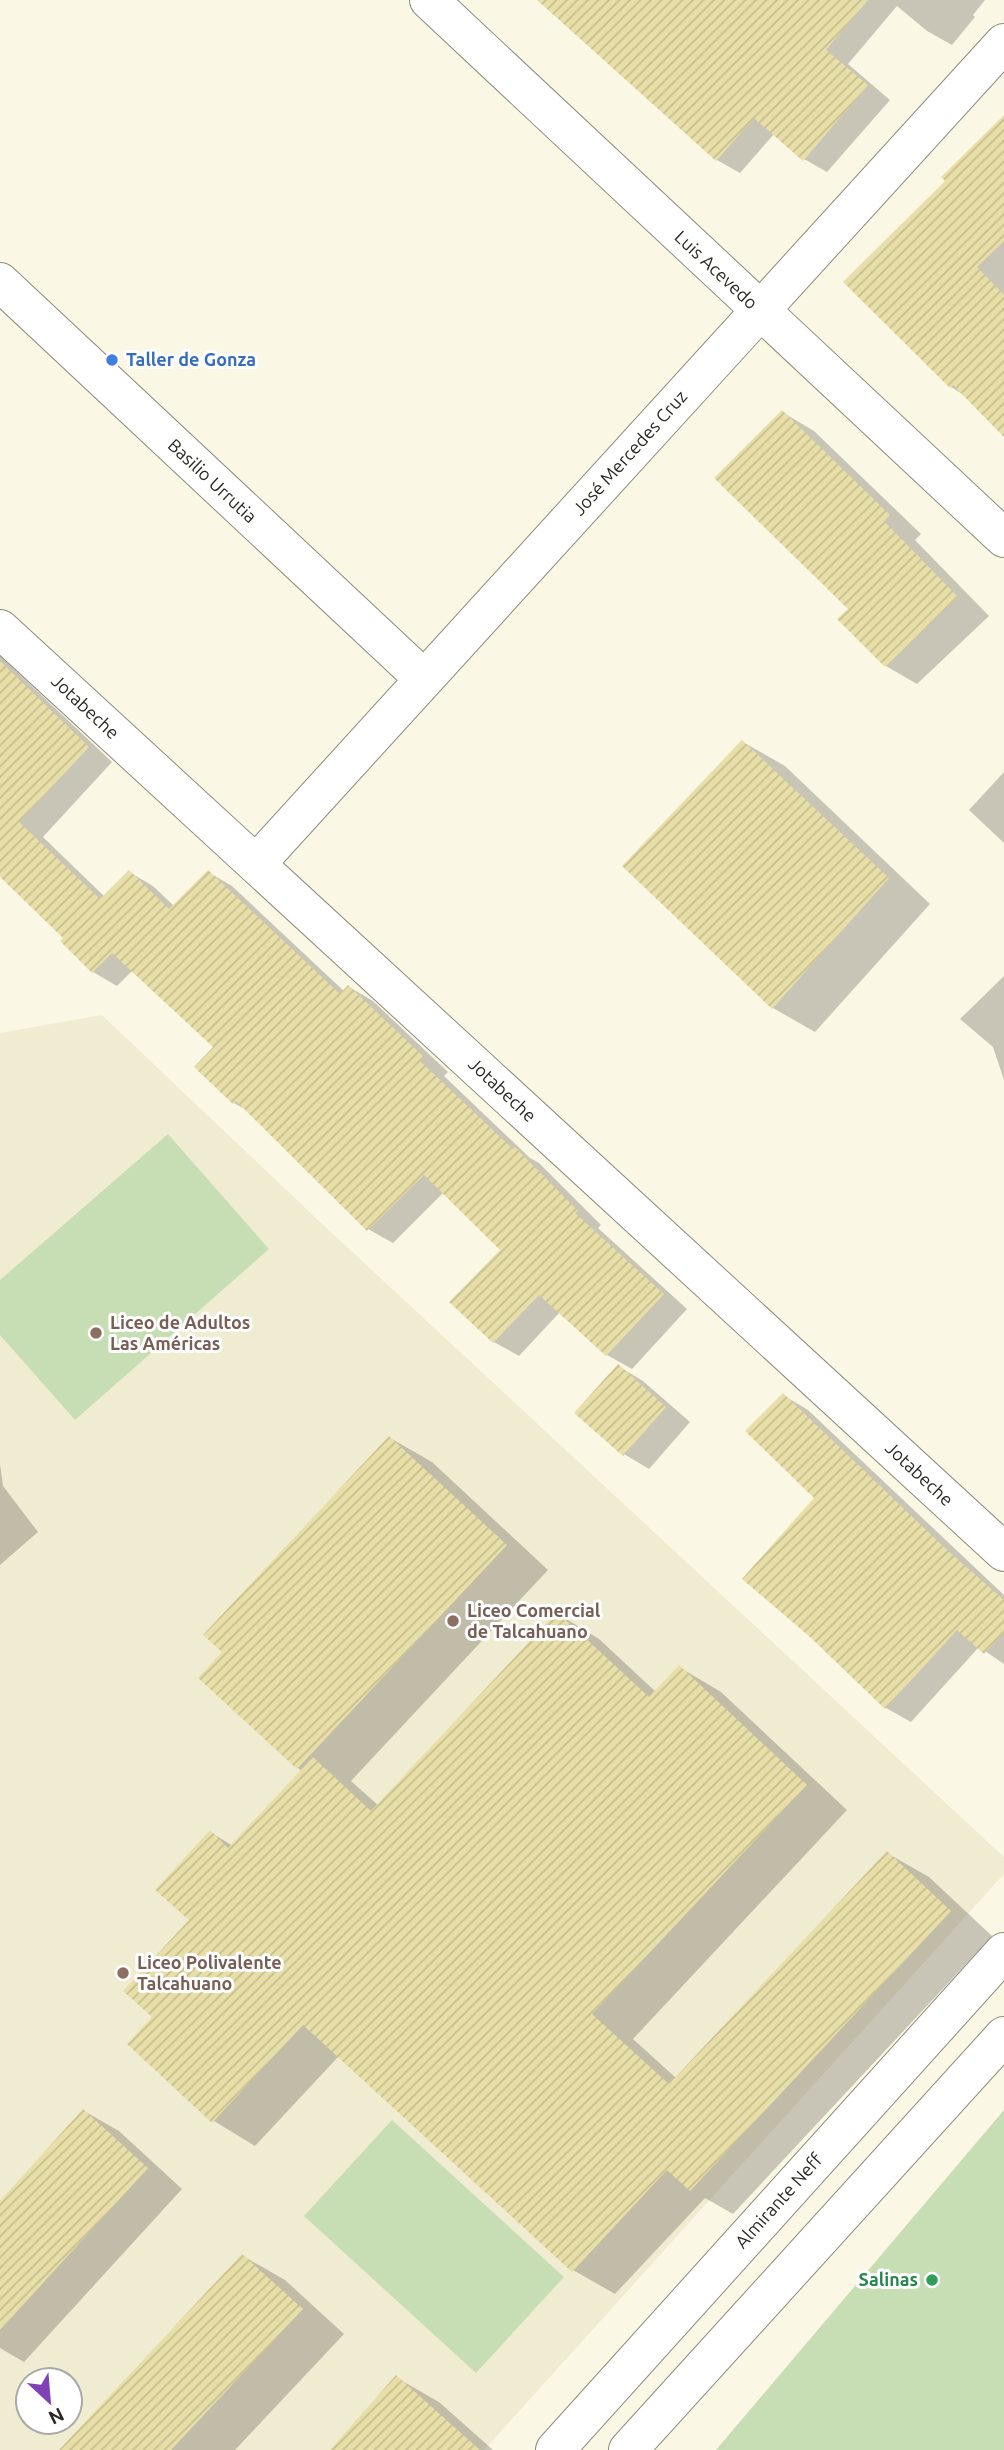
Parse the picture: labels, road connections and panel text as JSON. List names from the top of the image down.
{
  "streets": {
    "street": [
      "Luis Acevedo",
      "José Mercedes Cruz",
      "Basilio Urrutia",
      "Jotabeche",
      "Almirante Neff"
    ]
  },
  "crossings": [
    ["Luis Acevedo", "José Mercedes Cruz"],
    ["José Mercedes Cruz", "Basilio Urrutia"],
    ["José Mercedes Cruz", "Jotabeche"]
  ],
  "places": [
    "Taller de Gonza",
    "Liceo de Adultos Las Américas",
    "Liceo Comercial de Talcahuano",
    "Liceo Polivalente Talcahuano",
    "Salinas"
  ],
  "north": "bottom right"
}
